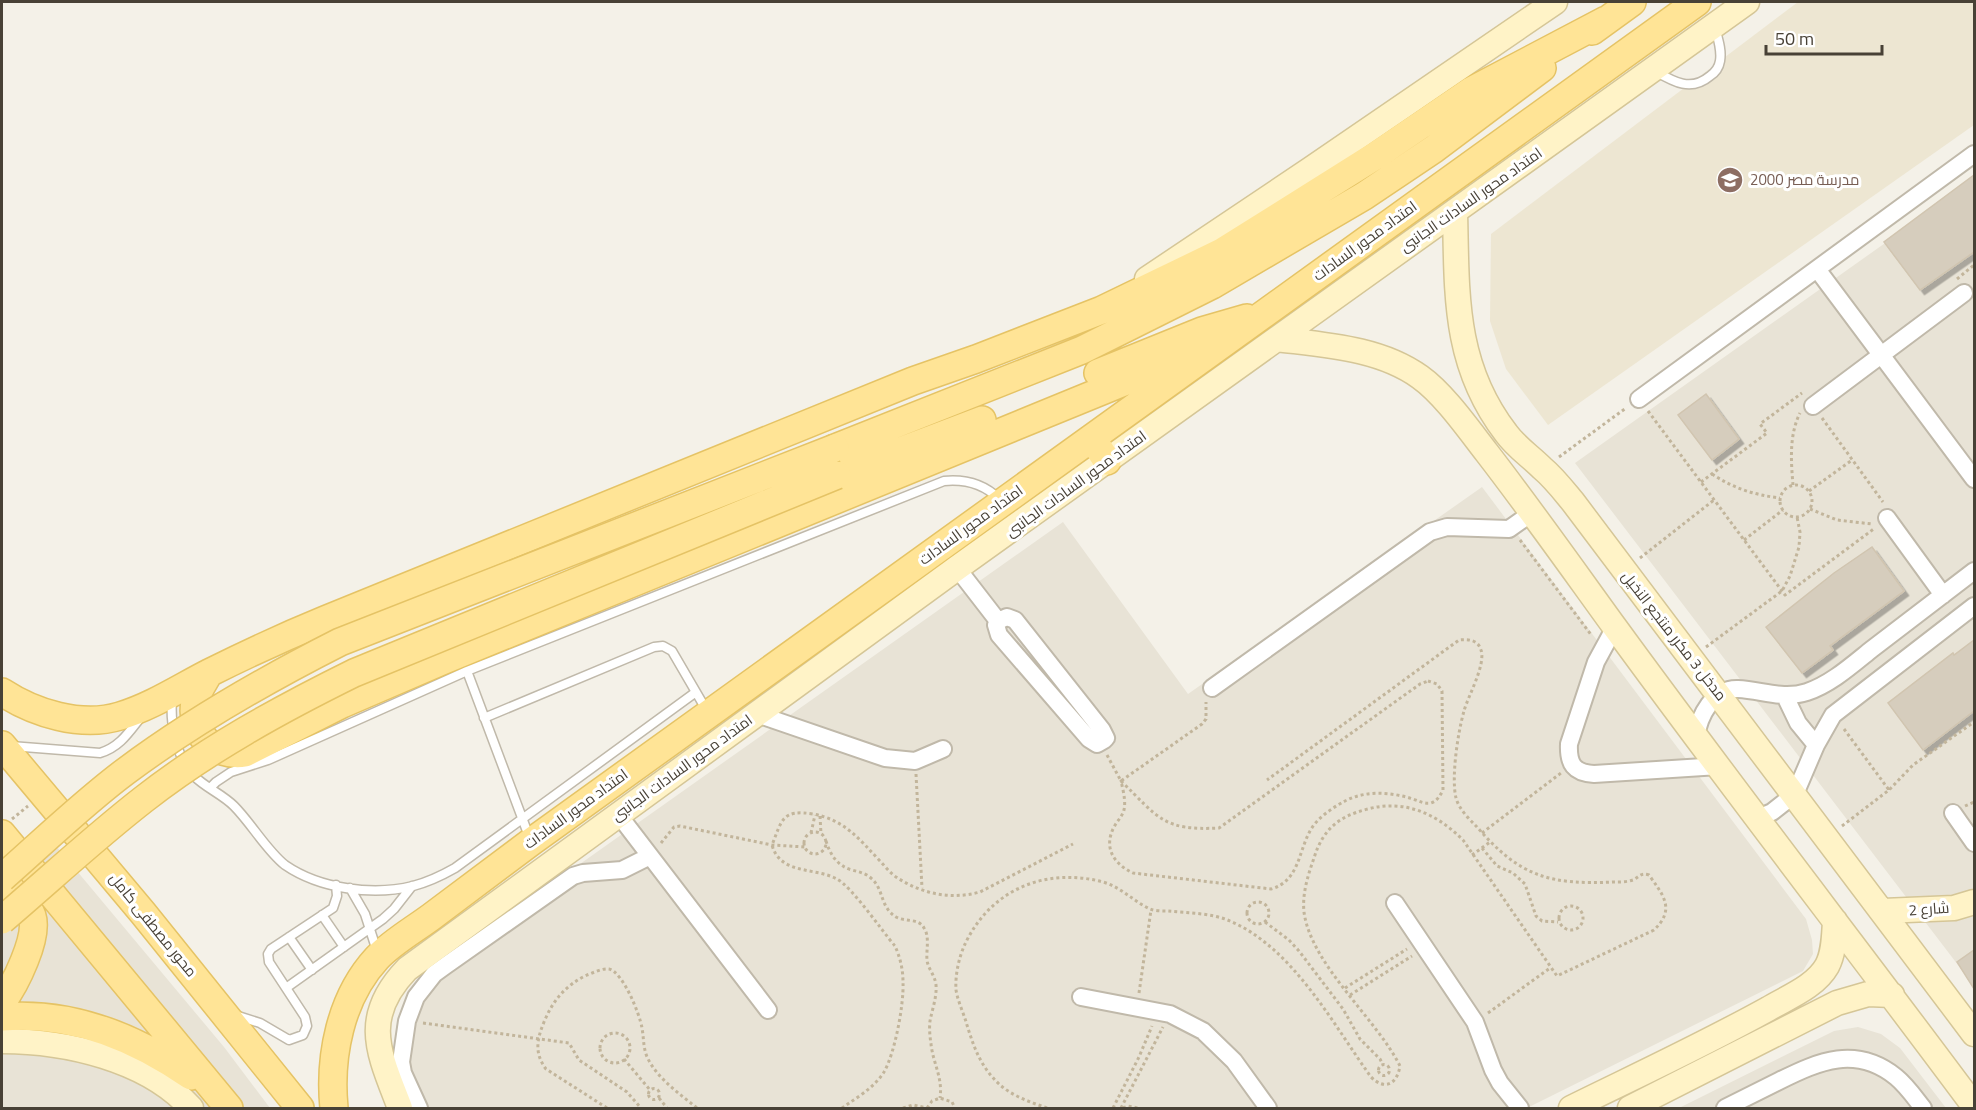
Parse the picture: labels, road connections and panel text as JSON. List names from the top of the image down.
{
  "streets": {
    "main road": ["امتداد محور السادات", "محور مصطفى كامل"],
    "street": ["امتداد محور السادات الجانبى", "مدخل 3 مكرر منتجع النخيل", "شارع 2"]
  },
  "crossings": [
    ["امتداد محور السادات الجانبى", "مدخل 3 مكرر منتجع النخيل"],
    ["مدخل 3 مكرر منتجع النخيل", "شارع 2"]
  ],
  "places": {
    "school or university": ["مدرسة مصر 2000"]
  },
  "scale_bar": "50 m"
}
